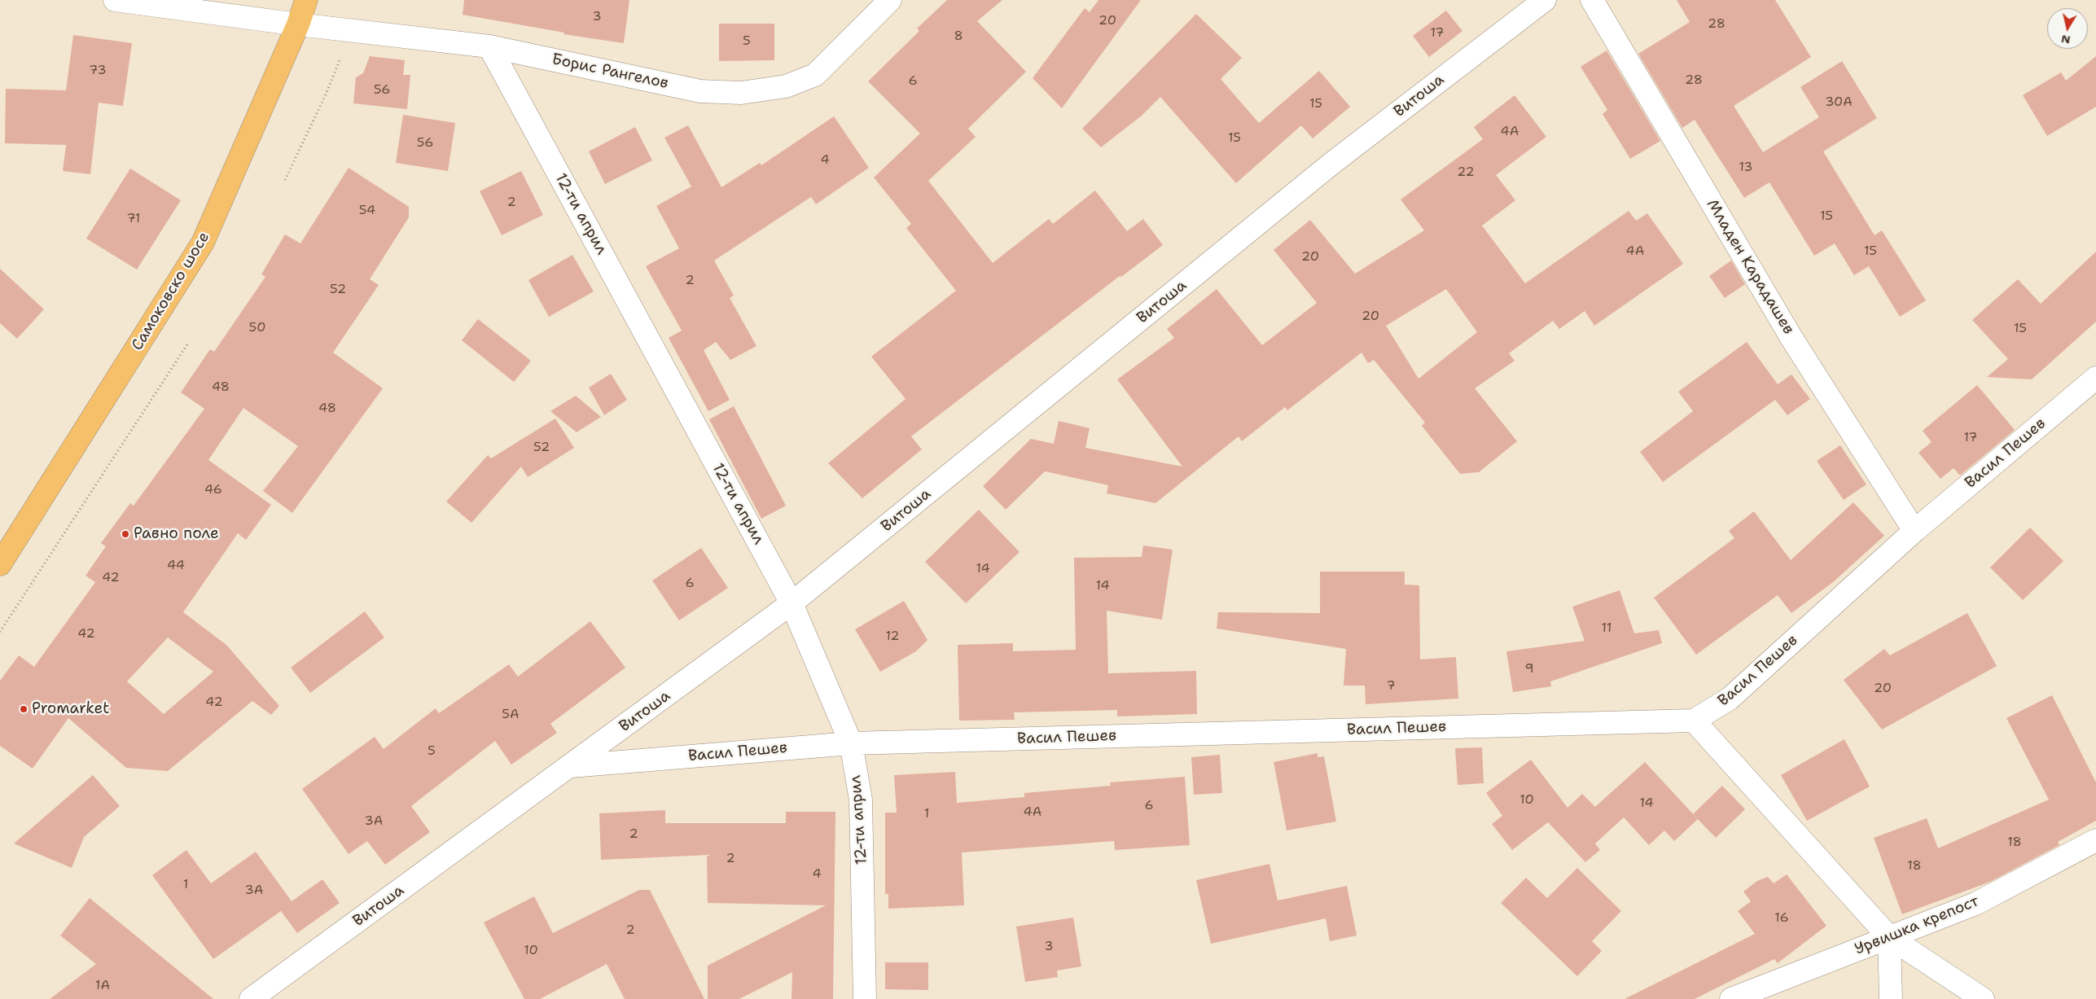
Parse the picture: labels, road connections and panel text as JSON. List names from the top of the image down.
{
  "streets": {
    "main road": ["Самоковско шосе"],
    "street": [
      "Борис Рангелов",
      "Витоша",
      "12-ти април",
      "Младен Карадашев",
      "Васил Пешев",
      "Урвишка крепост"
    ]
  },
  "crossings": [
    ["Борис Рангелов", "12-ти април"],
    ["Борис Рангелов", "Самоковско шосе"],
    ["Витоша", "12-ти април"],
    ["Витоша", "Васил Пешев"],
    ["12-ти април", "Васил Пешев"],
    ["Младен Карадашев", "Васил Пешев"]
  ],
  "places": ["Равно поле", "Promarket"],
  "house_numbers": [
    "3",
    "20",
    "28",
    "17",
    "8",
    "5",
    "73",
    "28",
    "6",
    "56",
    "30А",
    "15",
    "4А",
    "15",
    "56",
    "4",
    "13",
    "22",
    "2",
    "54",
    "15",
    "71",
    "4А",
    "15",
    "20",
    "2",
    "52",
    "20",
    "50",
    "15",
    "48",
    "48",
    "17",
    "52",
    "46",
    "44",
    "14",
    "42",
    "6",
    "14",
    "11",
    "42",
    "12",
    "9",
    "7",
    "20",
    "42",
    "5А",
    "5",
    "10",
    "14",
    "6",
    "4А",
    "1",
    "3А",
    "2",
    "18",
    "2",
    "18",
    "4",
    "1",
    "3А",
    "16",
    "2",
    "3",
    "10",
    "1А"
  ],
  "north": "bottom"
}
